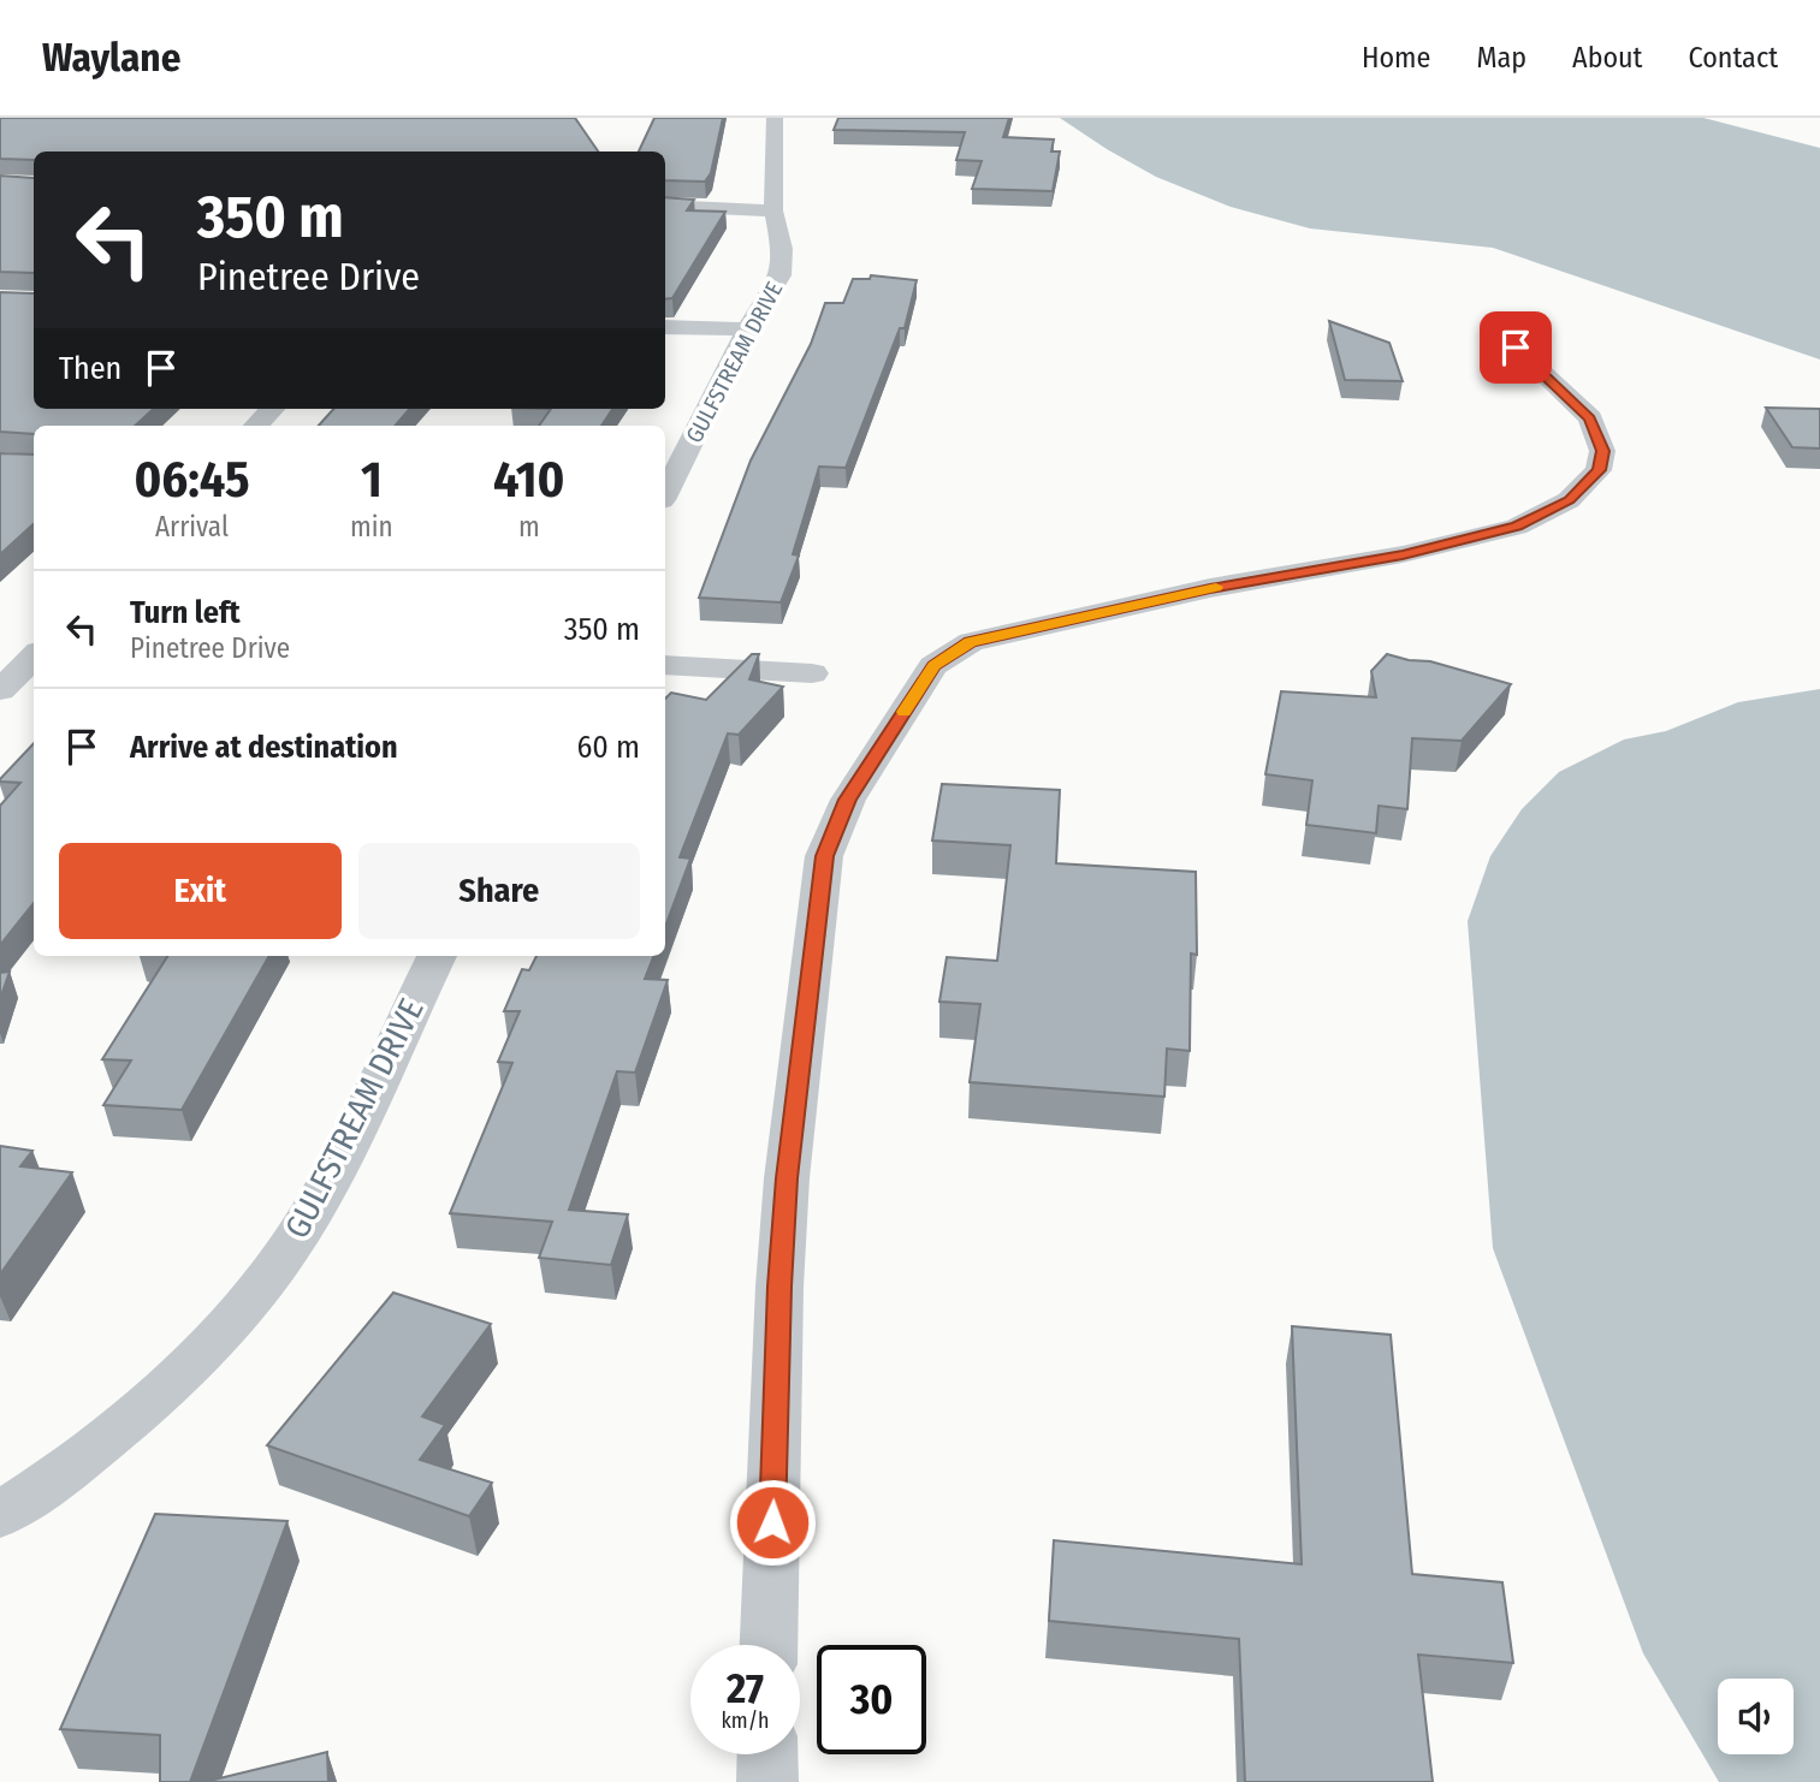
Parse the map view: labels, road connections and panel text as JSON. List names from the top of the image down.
{
  "streets": {
    "street": ["GULFSTREAM DRIVE"]
  },
  "page": {
    "header": "Waylane",
    "nav": [
      "Home",
      "Map",
      "About",
      "Contact"
    ],
    "turn": ["350 m", "Pinetree Drive"],
    "then": "Then",
    "eta": [
      "06:45",
      "Arrival",
      "1",
      "min",
      "410",
      "m"
    ],
    "list": [
      {
        "name": "Turn left",
        "note": "Pinetree Drive",
        "value": "350 m"
      },
      {
        "name": "Arrive at destination",
        "value": "60 m"
      }
    ],
    "buttons": ["Exit", "Share"],
    "speed": "27 km/h",
    "limit": "30"
  }
}
